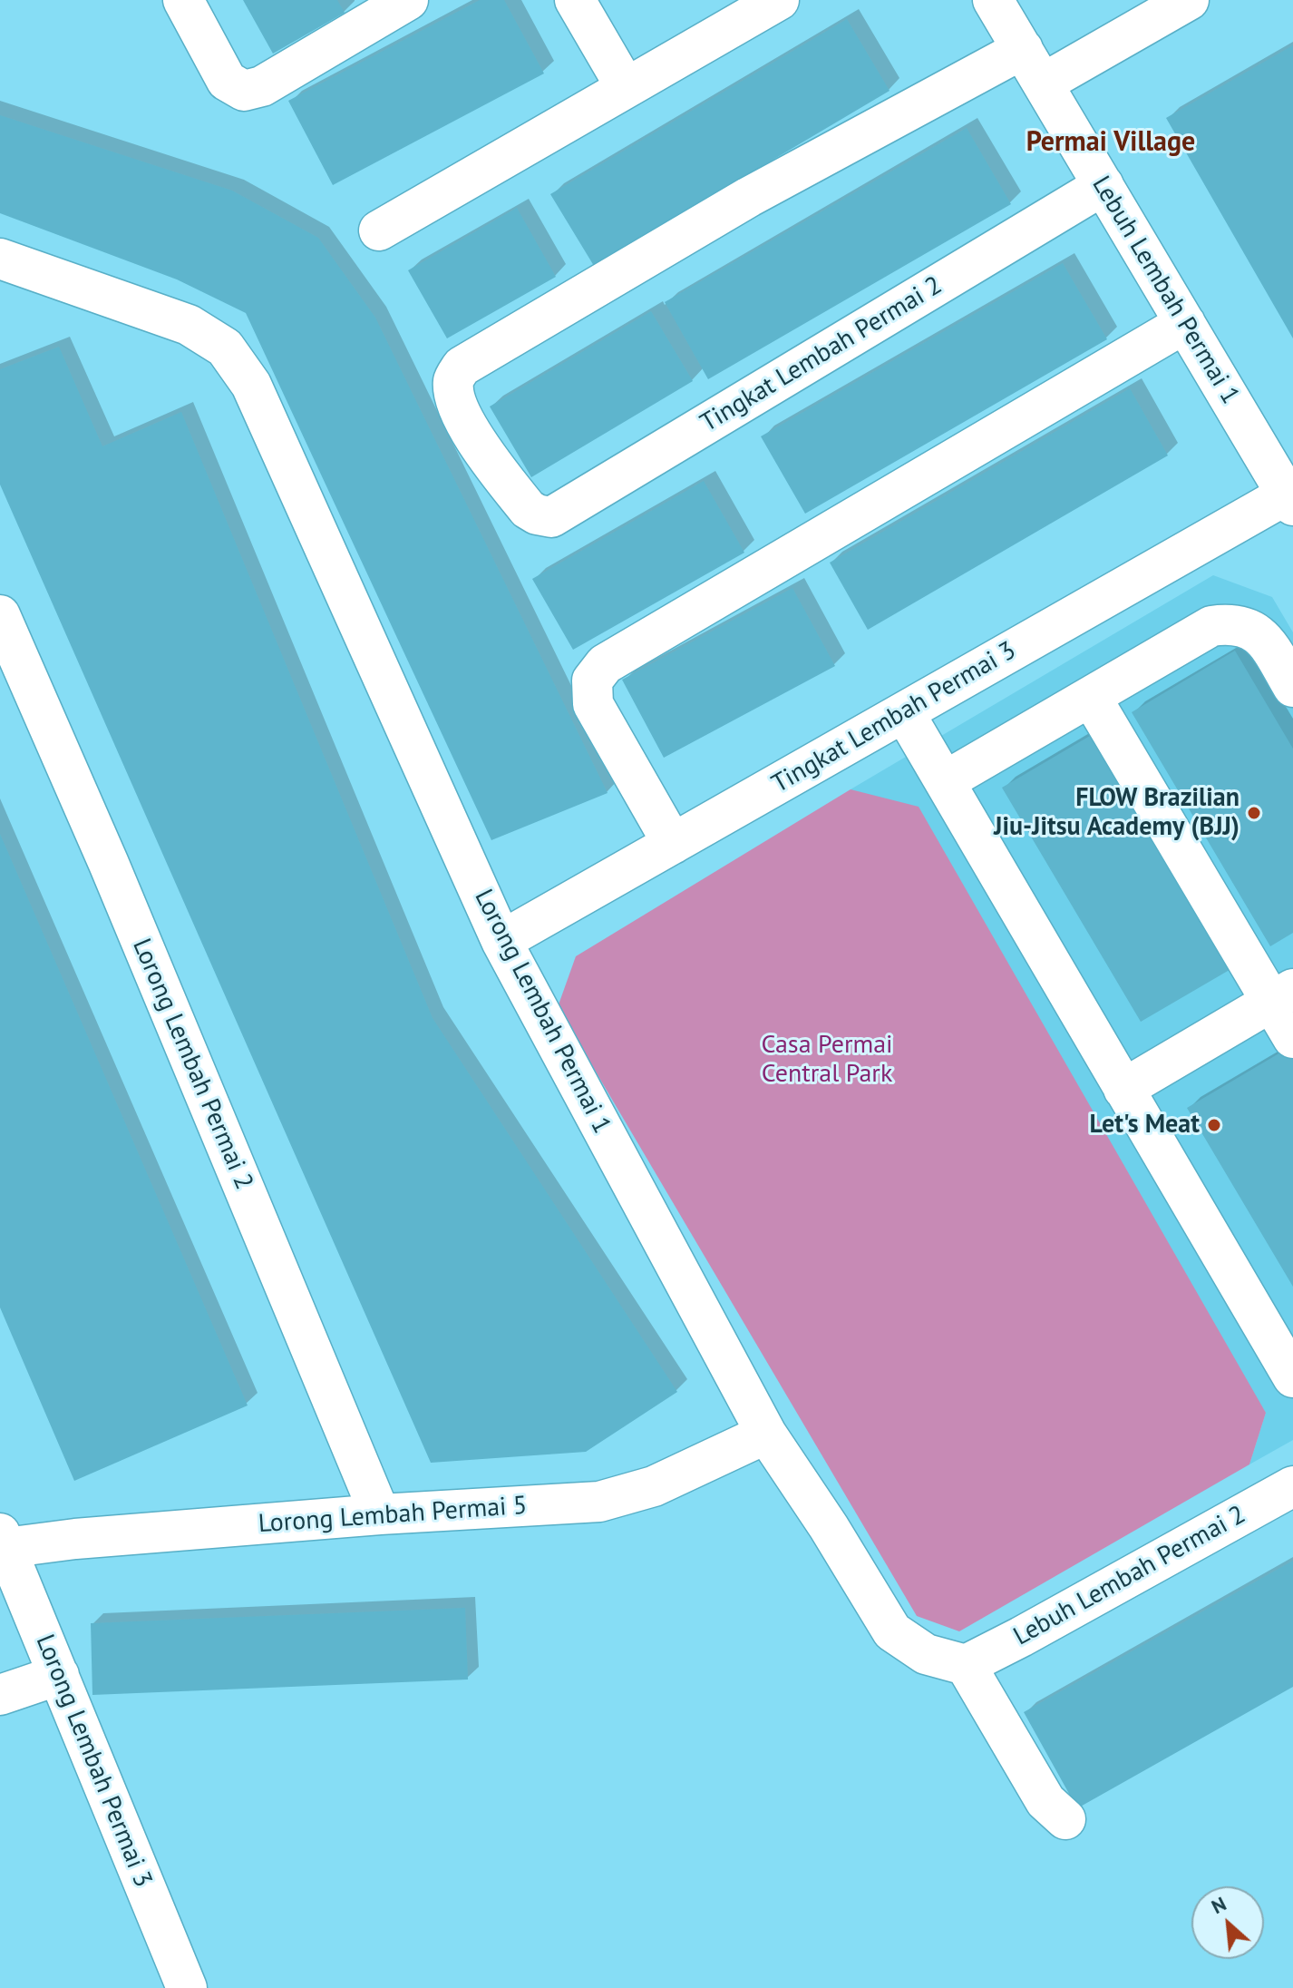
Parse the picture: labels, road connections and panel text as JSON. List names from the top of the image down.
{
  "streets": {
    "street": [
      "Lebuh Lembah Permai 1",
      "Tingkat Lembah Permai 2",
      "Tingkat Lembah Permai 3",
      "Lorong Lembah Permai 1",
      "Lorong Lembah Permai 2",
      "Lorong Lembah Permai 5",
      "Lebuh Lembah Permai 2",
      "Lorong Lembah Permai 3"
    ]
  },
  "crossings": [
    ["Lebuh Lembah Permai 1", "Tingkat Lembah Permai 2"],
    ["Lebuh Lembah Permai 1", "Tingkat Lembah Permai 3"],
    ["Tingkat Lembah Permai 3", "Lorong Lembah Permai 1"],
    ["Lorong Lembah Permai 1", "Lorong Lembah Permai 5"],
    ["Lorong Lembah Permai 1", "Lebuh Lembah Permai 2"],
    ["Lorong Lembah Permai 2", "Lorong Lembah Permai 5"],
    ["Lorong Lembah Permai 5", "Lorong Lembah Permai 3"]
  ],
  "districts": ["Permai Village"],
  "parks": ["Casa Permai Central Park"],
  "places": ["FLOW Brazilian Jiu-Jitsu Academy (BJJ)", "Let's Meat"],
  "north": "top left"
}
